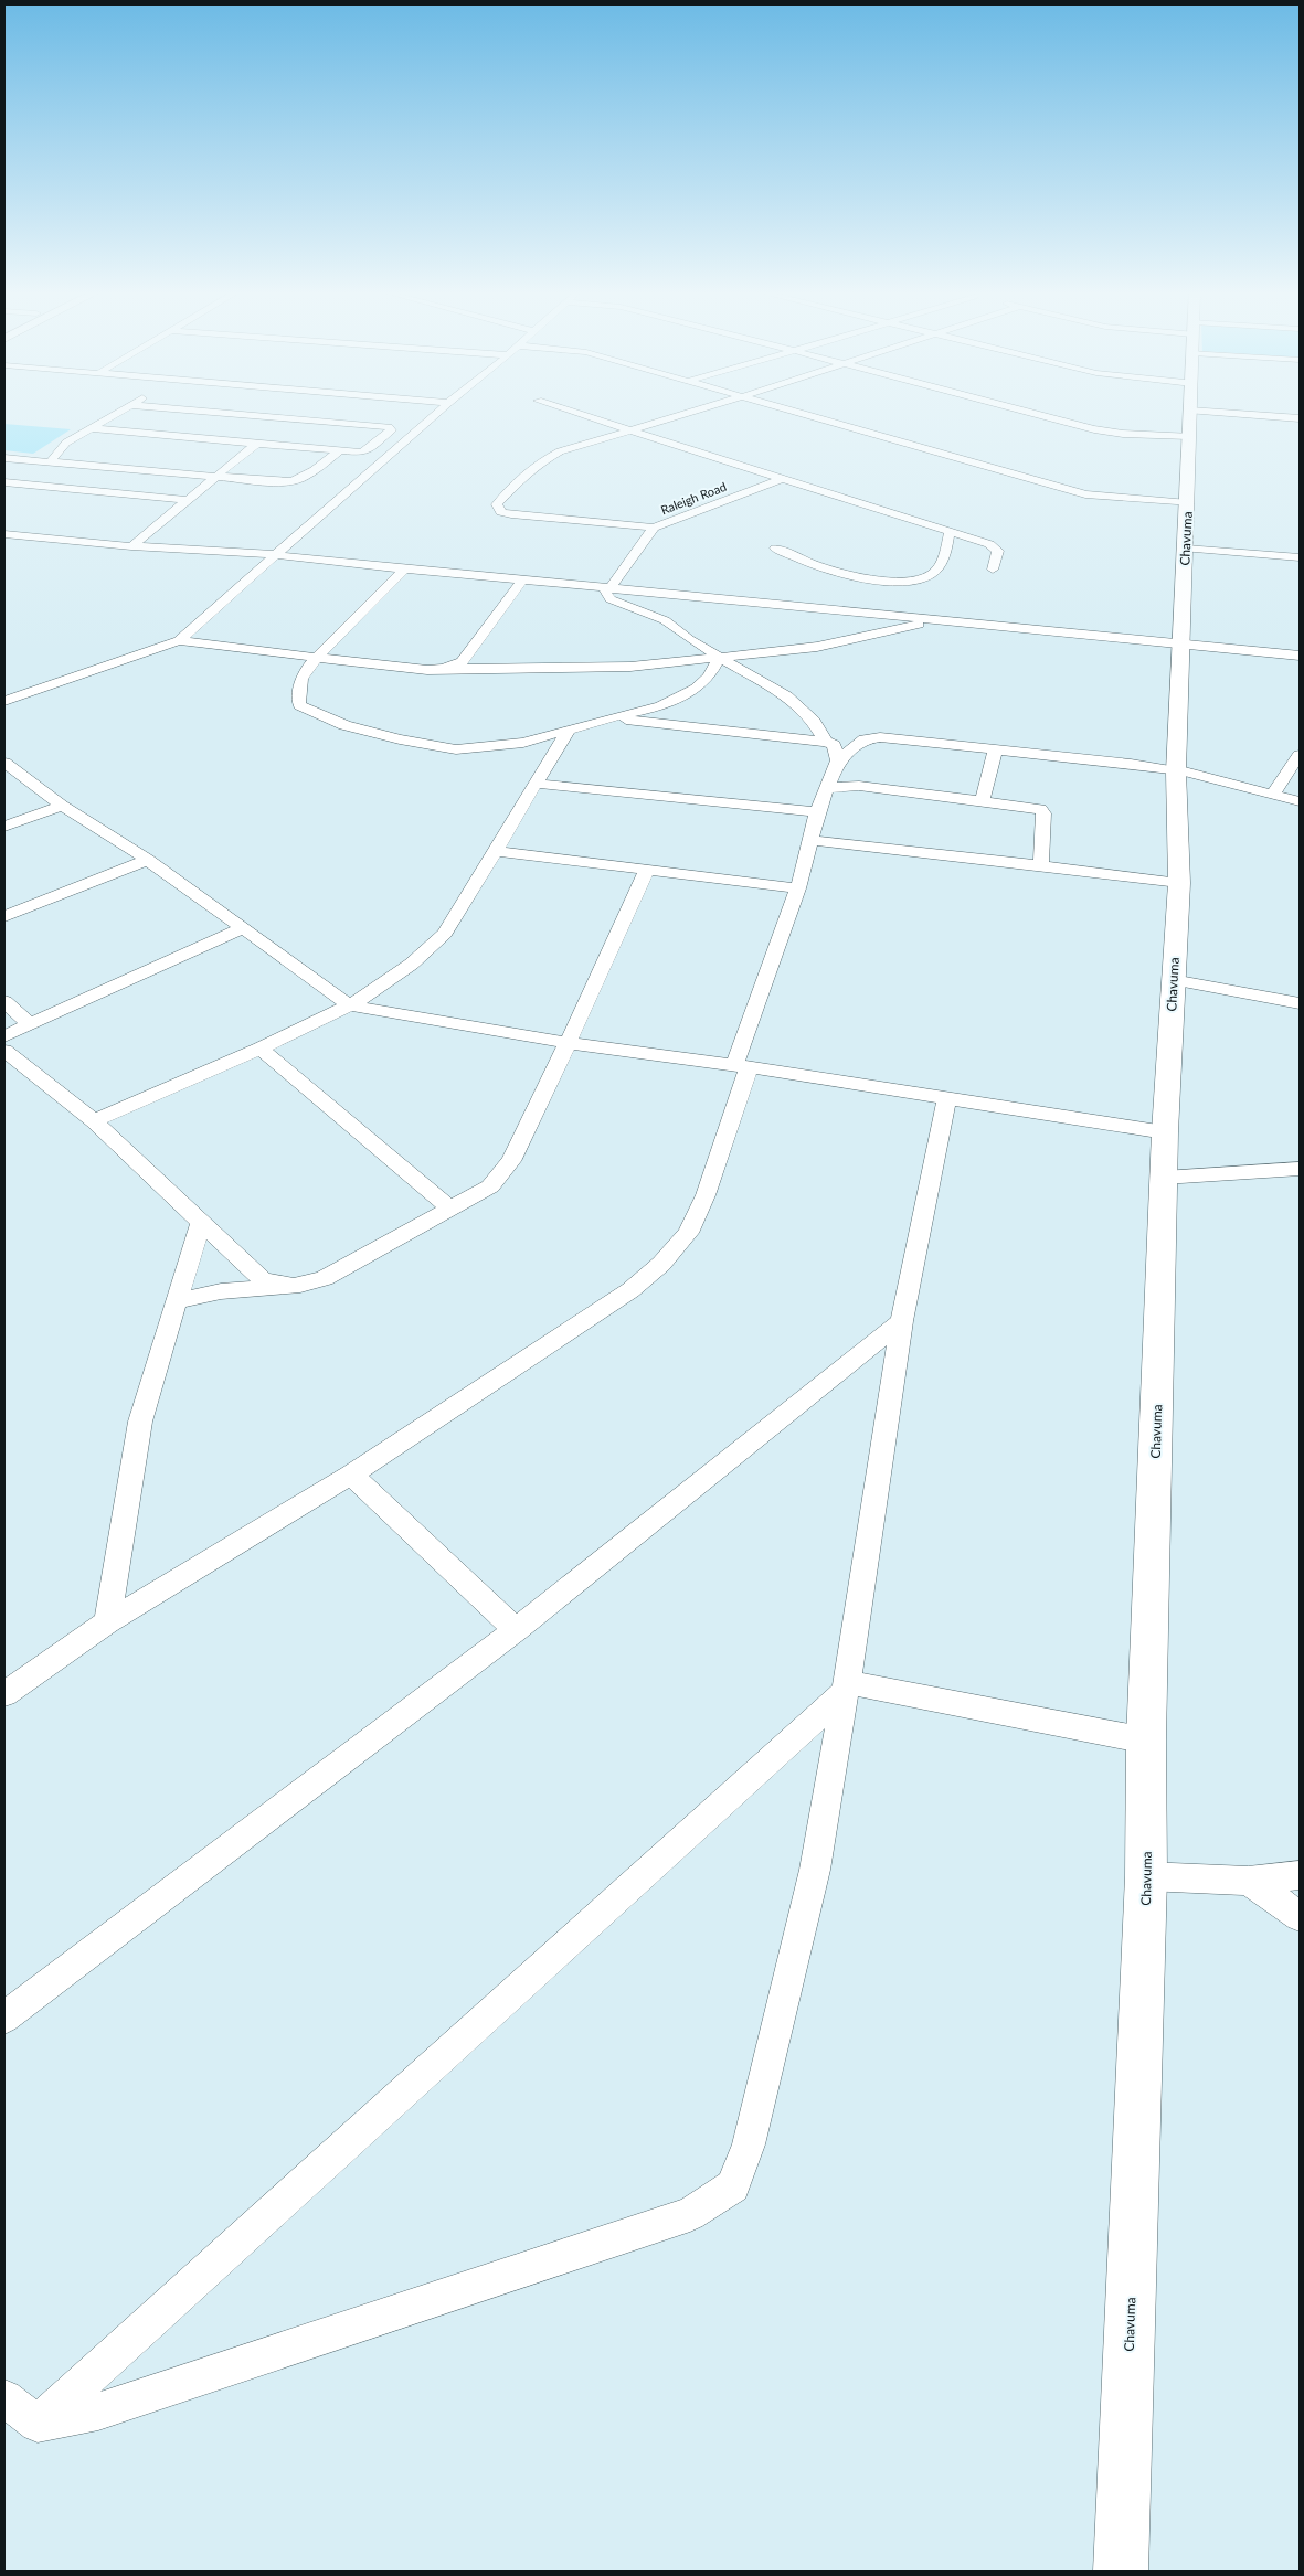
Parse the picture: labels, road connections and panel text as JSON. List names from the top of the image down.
{
  "streets": {
    "street": ["Raleigh Road", "Chavuma"]
  }
}
